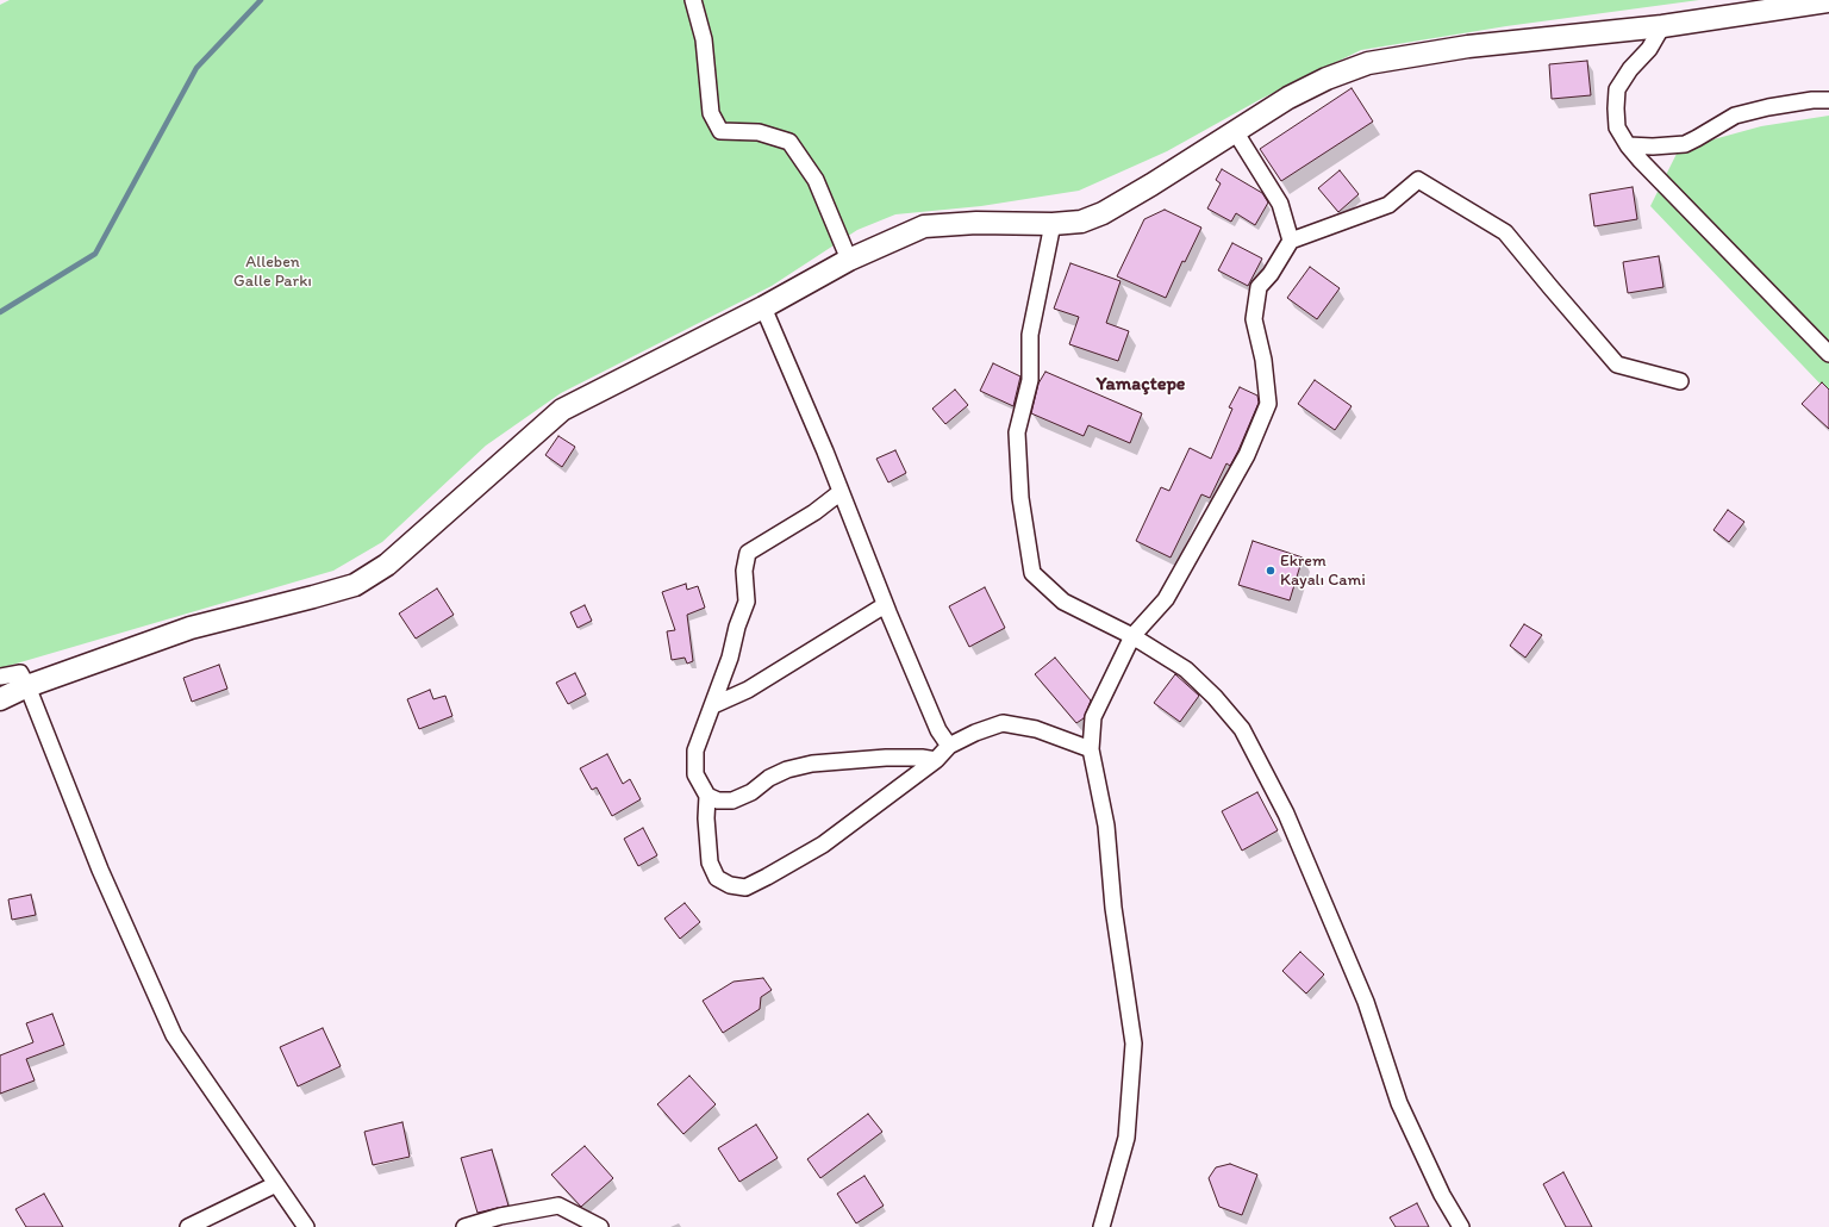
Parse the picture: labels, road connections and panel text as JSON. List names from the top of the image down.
{
  "districts": ["Yamaçtepe"],
  "parks": ["Alleben Galle Parkı"],
  "places": ["Ekrem Kayalı Cami"]
}
